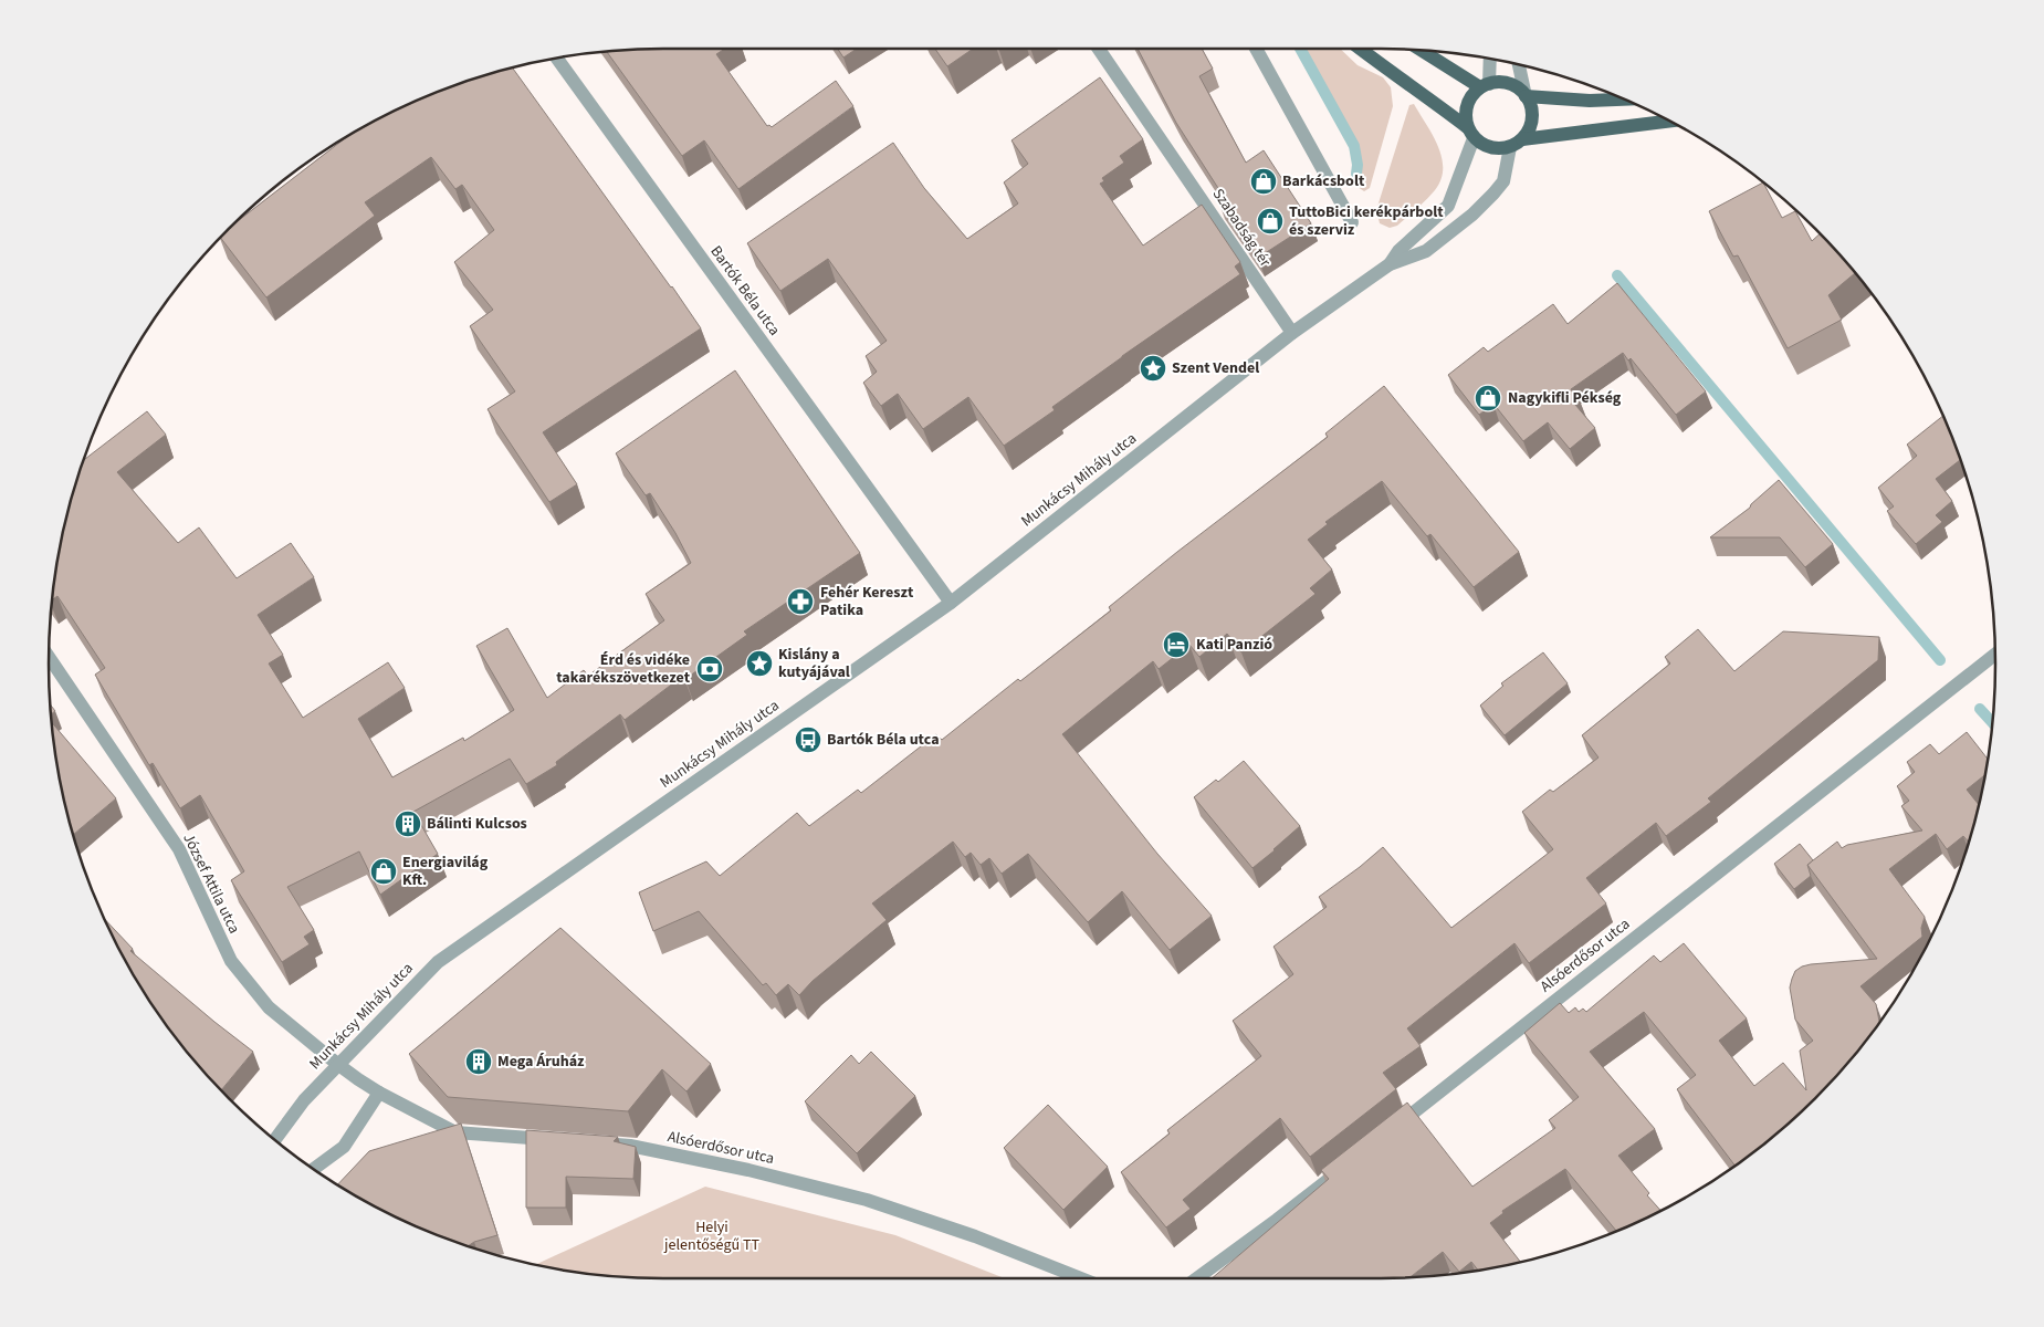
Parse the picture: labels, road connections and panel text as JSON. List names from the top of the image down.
{
  "streets": {
    "street": [
      "Szabadság tér",
      "Bartók Béla utca",
      "Munkácsy Mihály utca",
      "József Attila utca",
      "Alsóerdősor utca"
    ]
  },
  "crossings": [
    ["Szabadság tér", "Munkácsy Mihály utca"],
    ["Bartók Béla utca", "Munkácsy Mihály utca"],
    ["Munkácsy Mihály utca", "József Attila utca"]
  ],
  "parks": ["Helyi jelentőségű TT"],
  "places": {
    "shop": [
      "Barkácsbolt",
      "TuttoBici kerékpárbolt és szerviz",
      "Nagykifli Pékség",
      "Energiavilág Kft."
    ],
    "place": ["Szent Vendel", "Kislány a kutyájával"],
    "pharmacy": ["Fehér Kereszt Patika"],
    "hotel": ["Kati Panzió"],
    "bank": ["Érd és vidéke takarékszövetkezet"],
    "bus stop": ["Bartók Béla utca"],
    "building": ["Bálinti Kulcsos", "Mega Áruház"]
  }
}
